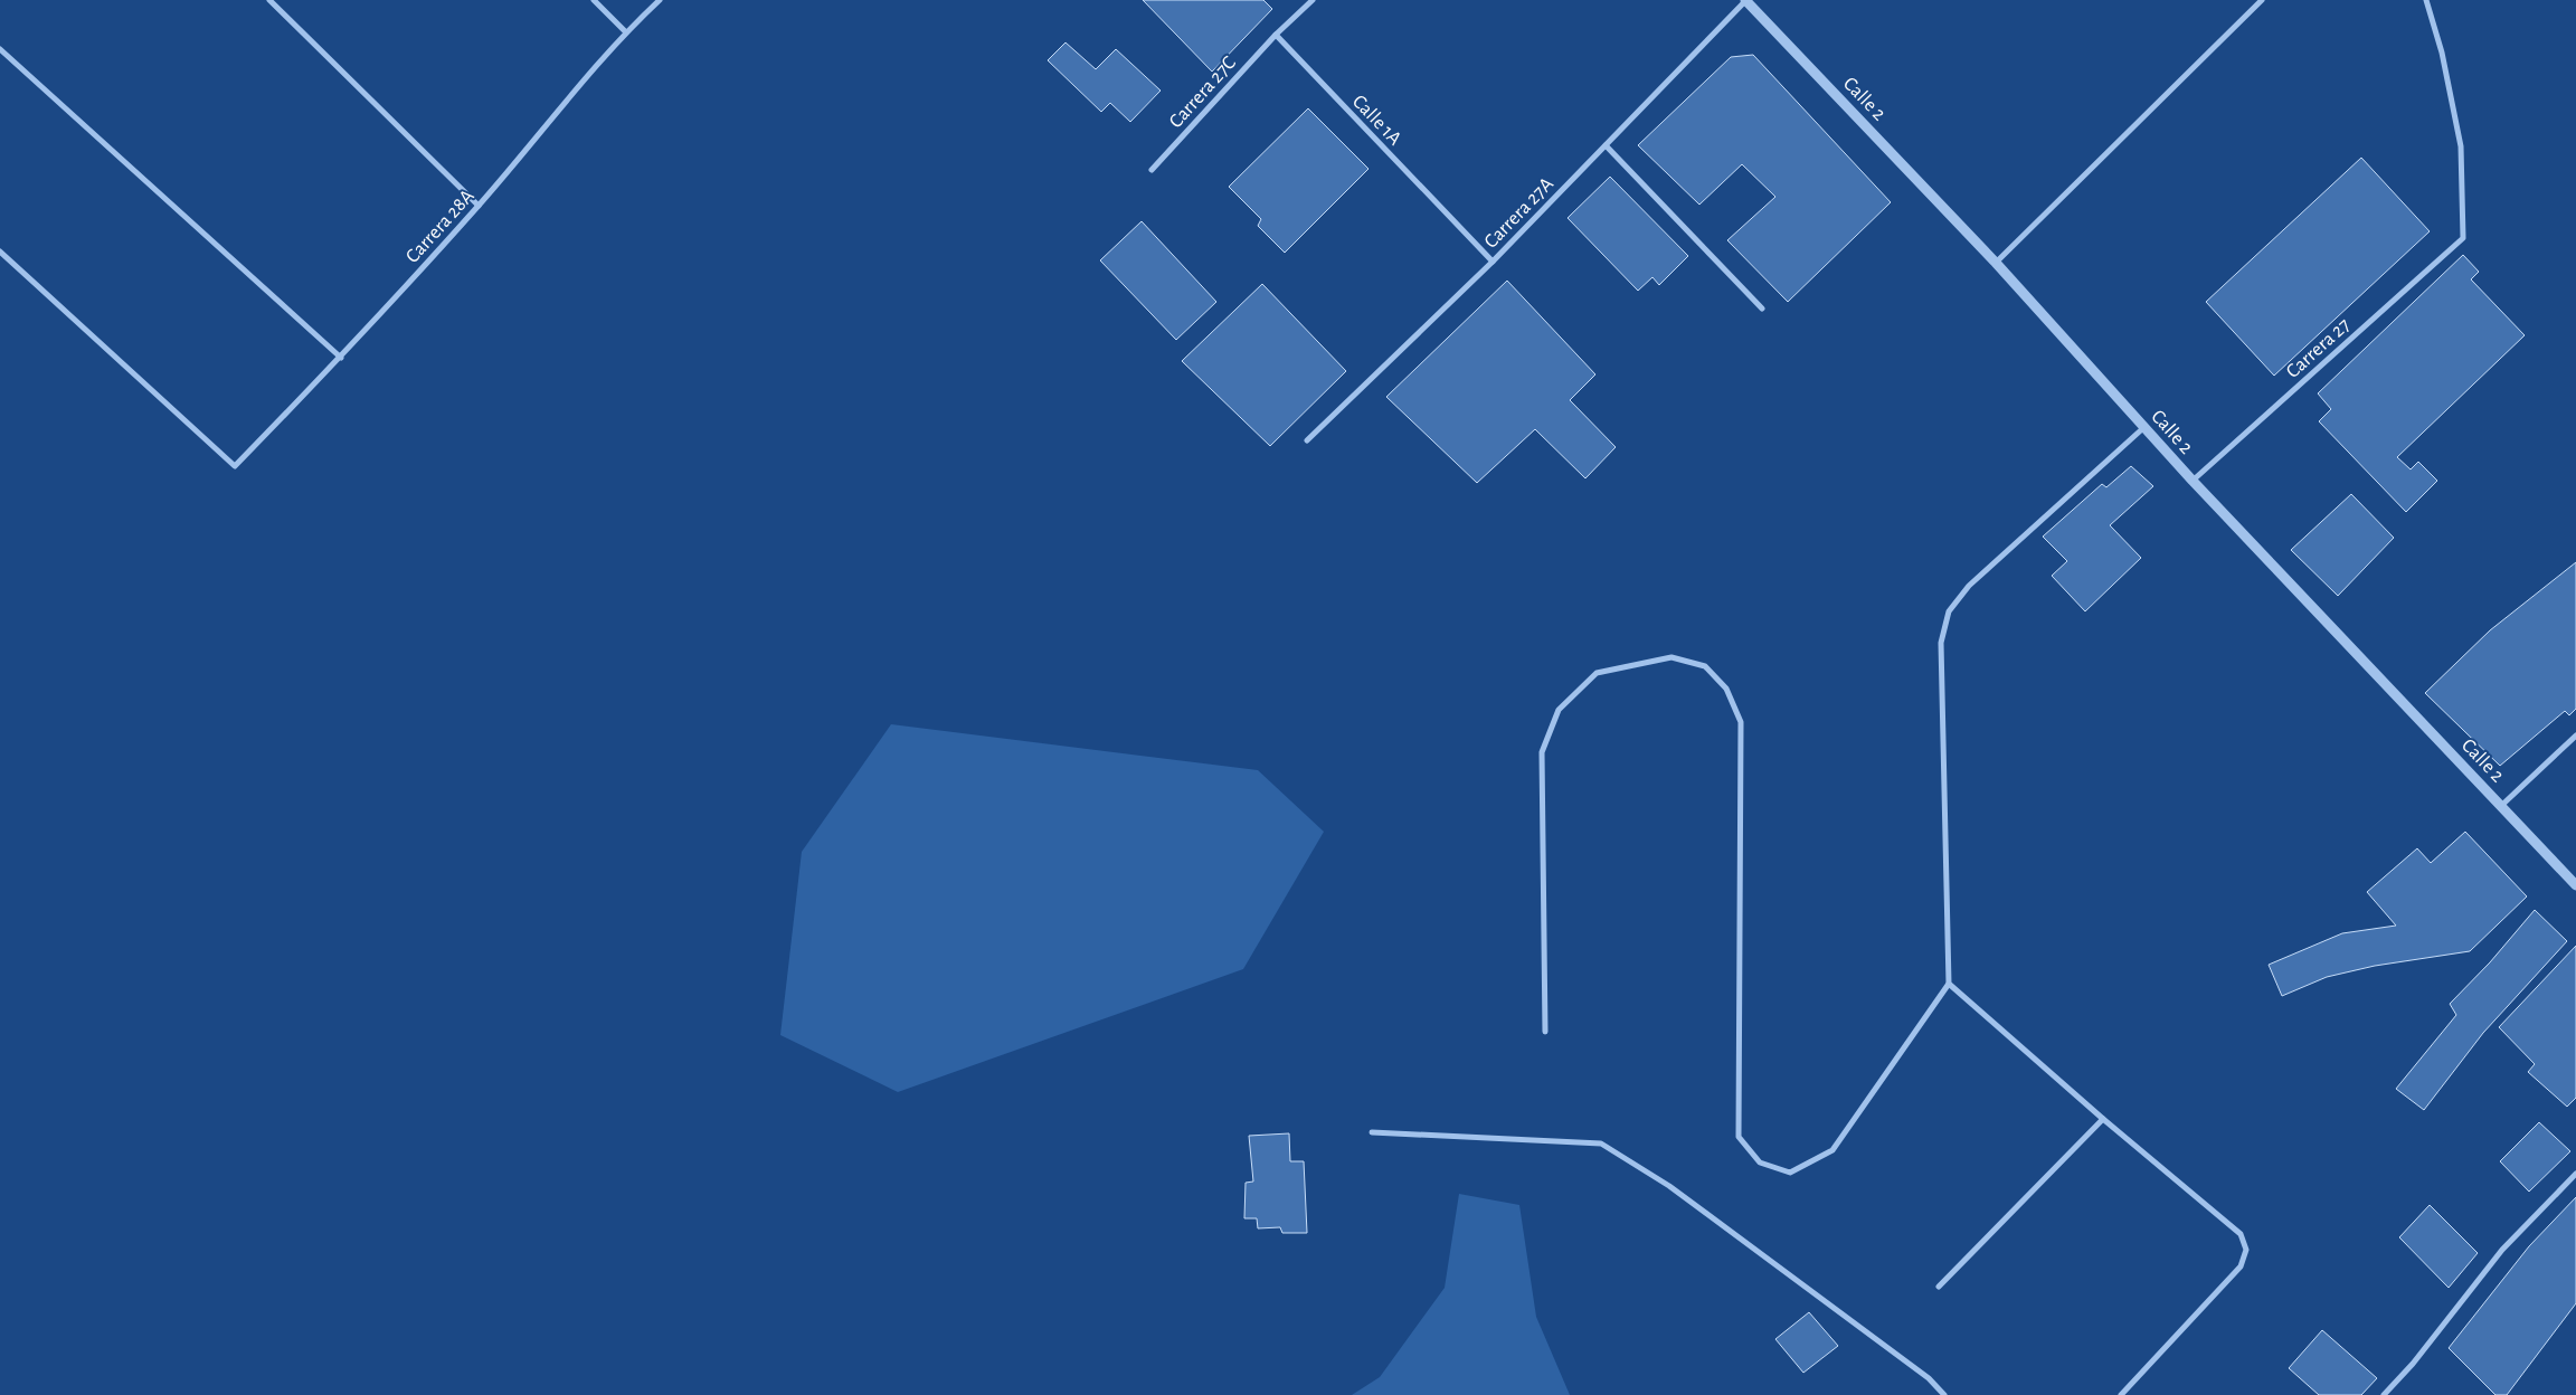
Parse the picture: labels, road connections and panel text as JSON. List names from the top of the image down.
{
  "streets": {
    "street": [
      "Carrera 27C",
      "Calle 2",
      "Calle 1A",
      "Carrera 27A",
      "Carrera 28A",
      "Carrera 27"
    ]
  },
  "crossings": [
    ["Carrera 27C", "Calle 1A"],
    ["Calle 2", "Carrera 27A"],
    ["Calle 2", "Carrera 27"],
    ["Calle 1A", "Carrera 27A"]
  ]
}
